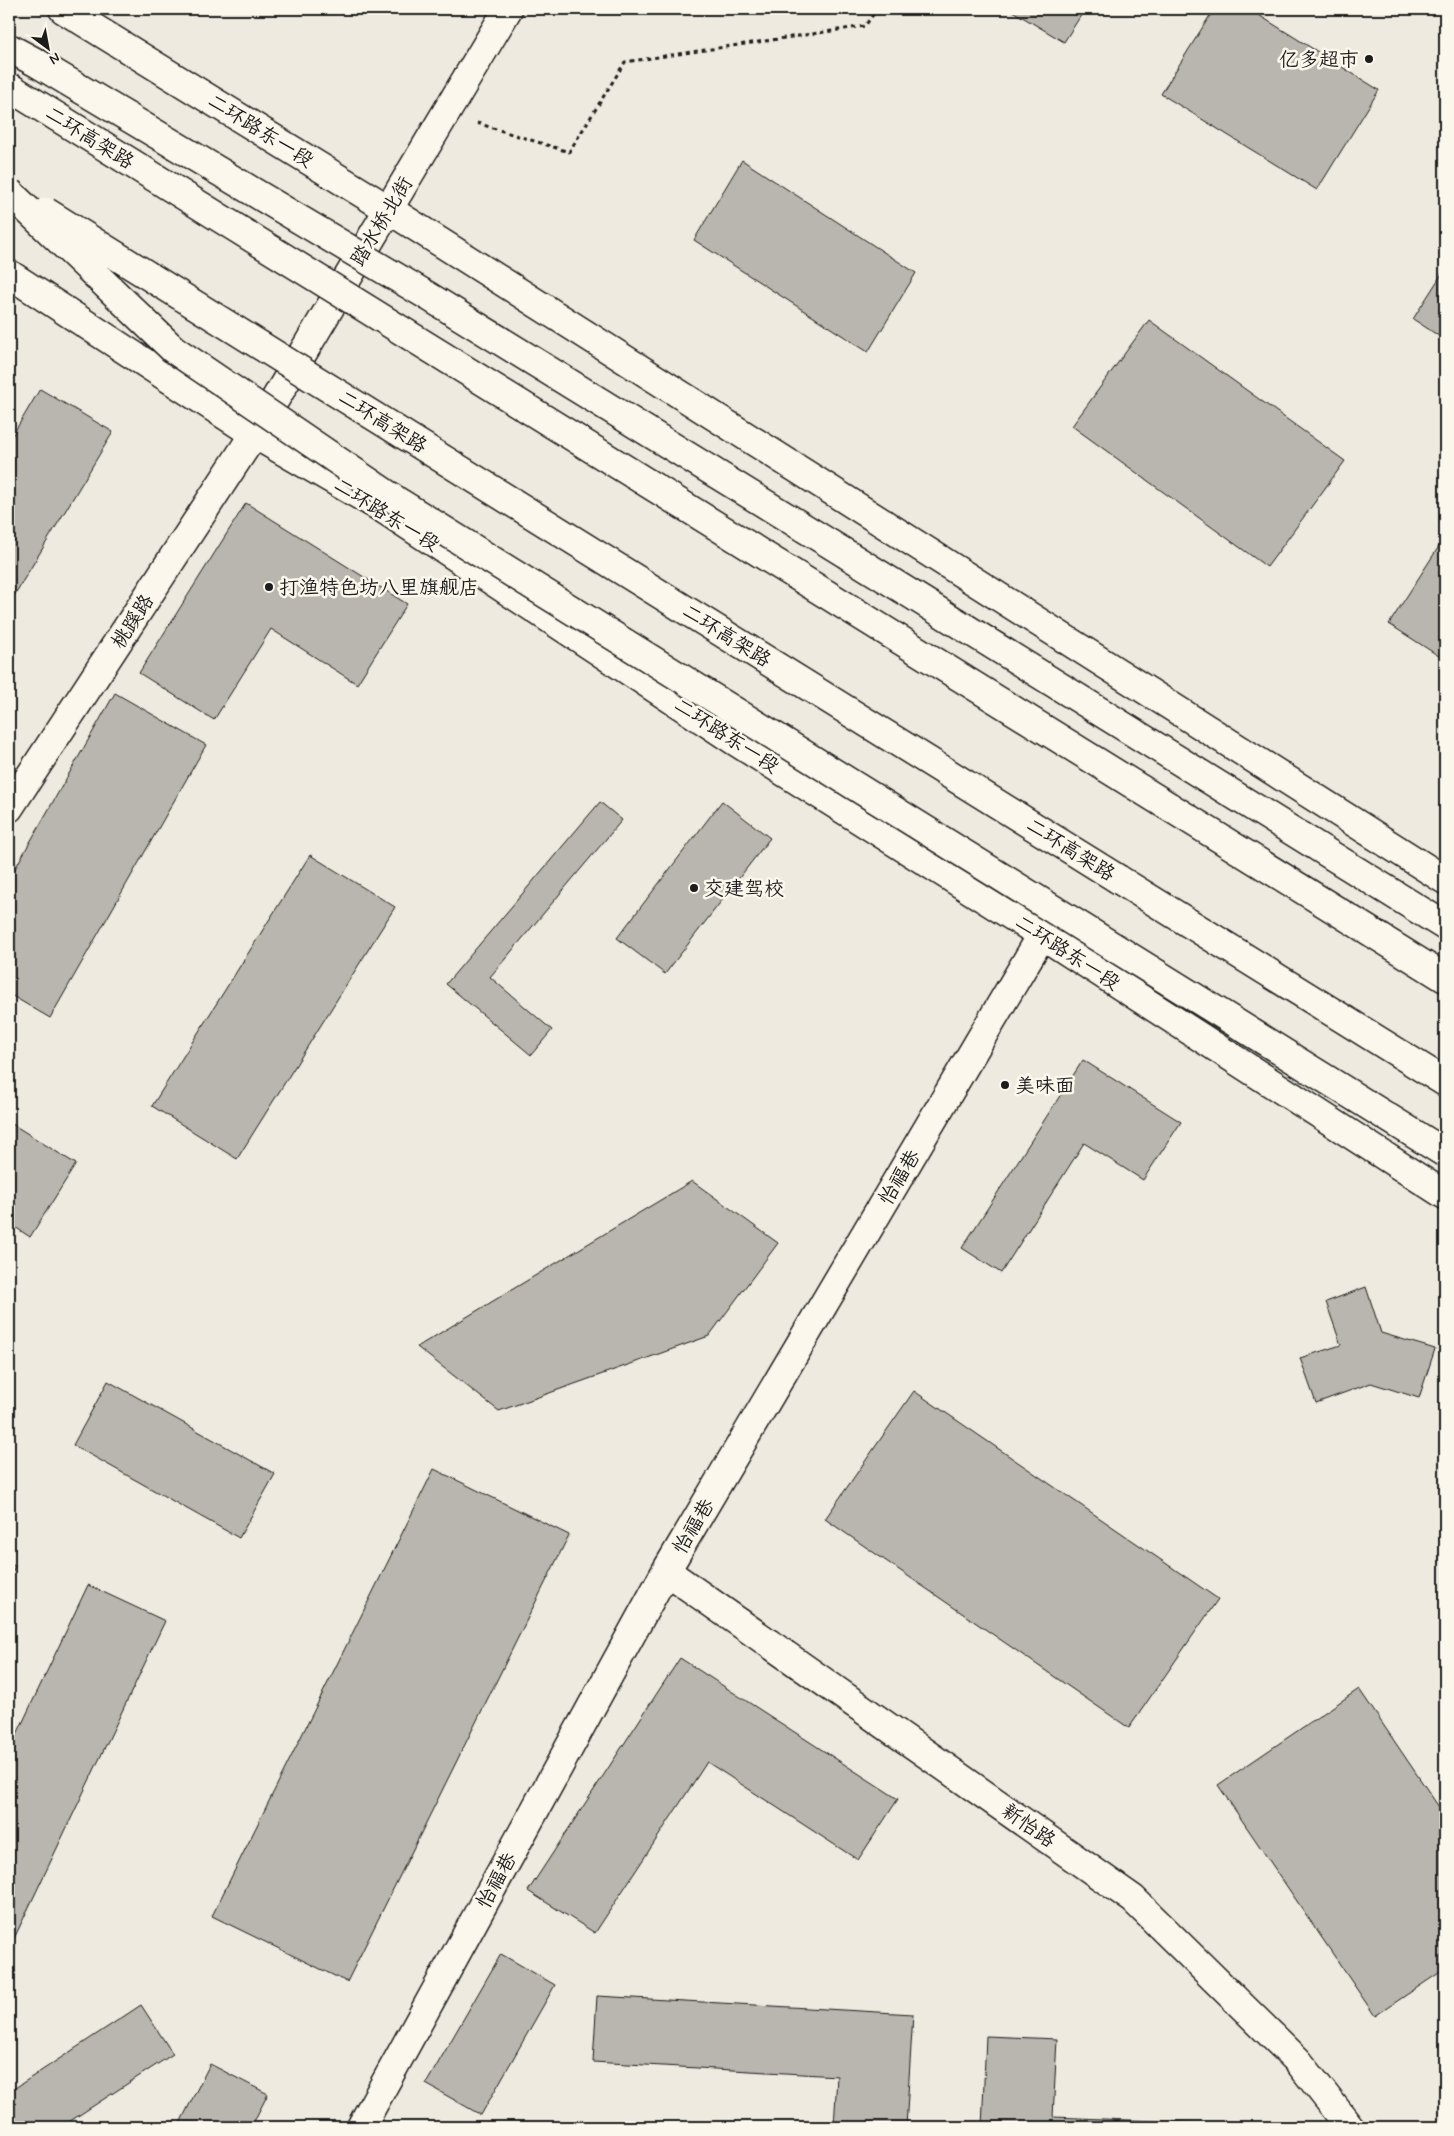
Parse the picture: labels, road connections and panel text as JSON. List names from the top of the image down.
{
  "streets": {
    "main road": [
      "二环路东一段",
      "二环高架路",
      "踏水桥北街",
      "桃蹊路",
      "怡福巷",
      "新怡路"
    ]
  },
  "crossings": [
    ["二环路东一段", "踏水桥北街"],
    ["二环路东一段", "桃蹊路"],
    ["二环路东一段", "怡福巷"],
    ["踏水桥北街", "桃蹊路"],
    ["怡福巷", "新怡路"]
  ],
  "places": [
    "亿多超市",
    "打渔特色坊八里旗舰店",
    "交建驾校",
    "美味面"
  ],
  "north": "bottom right"
}
